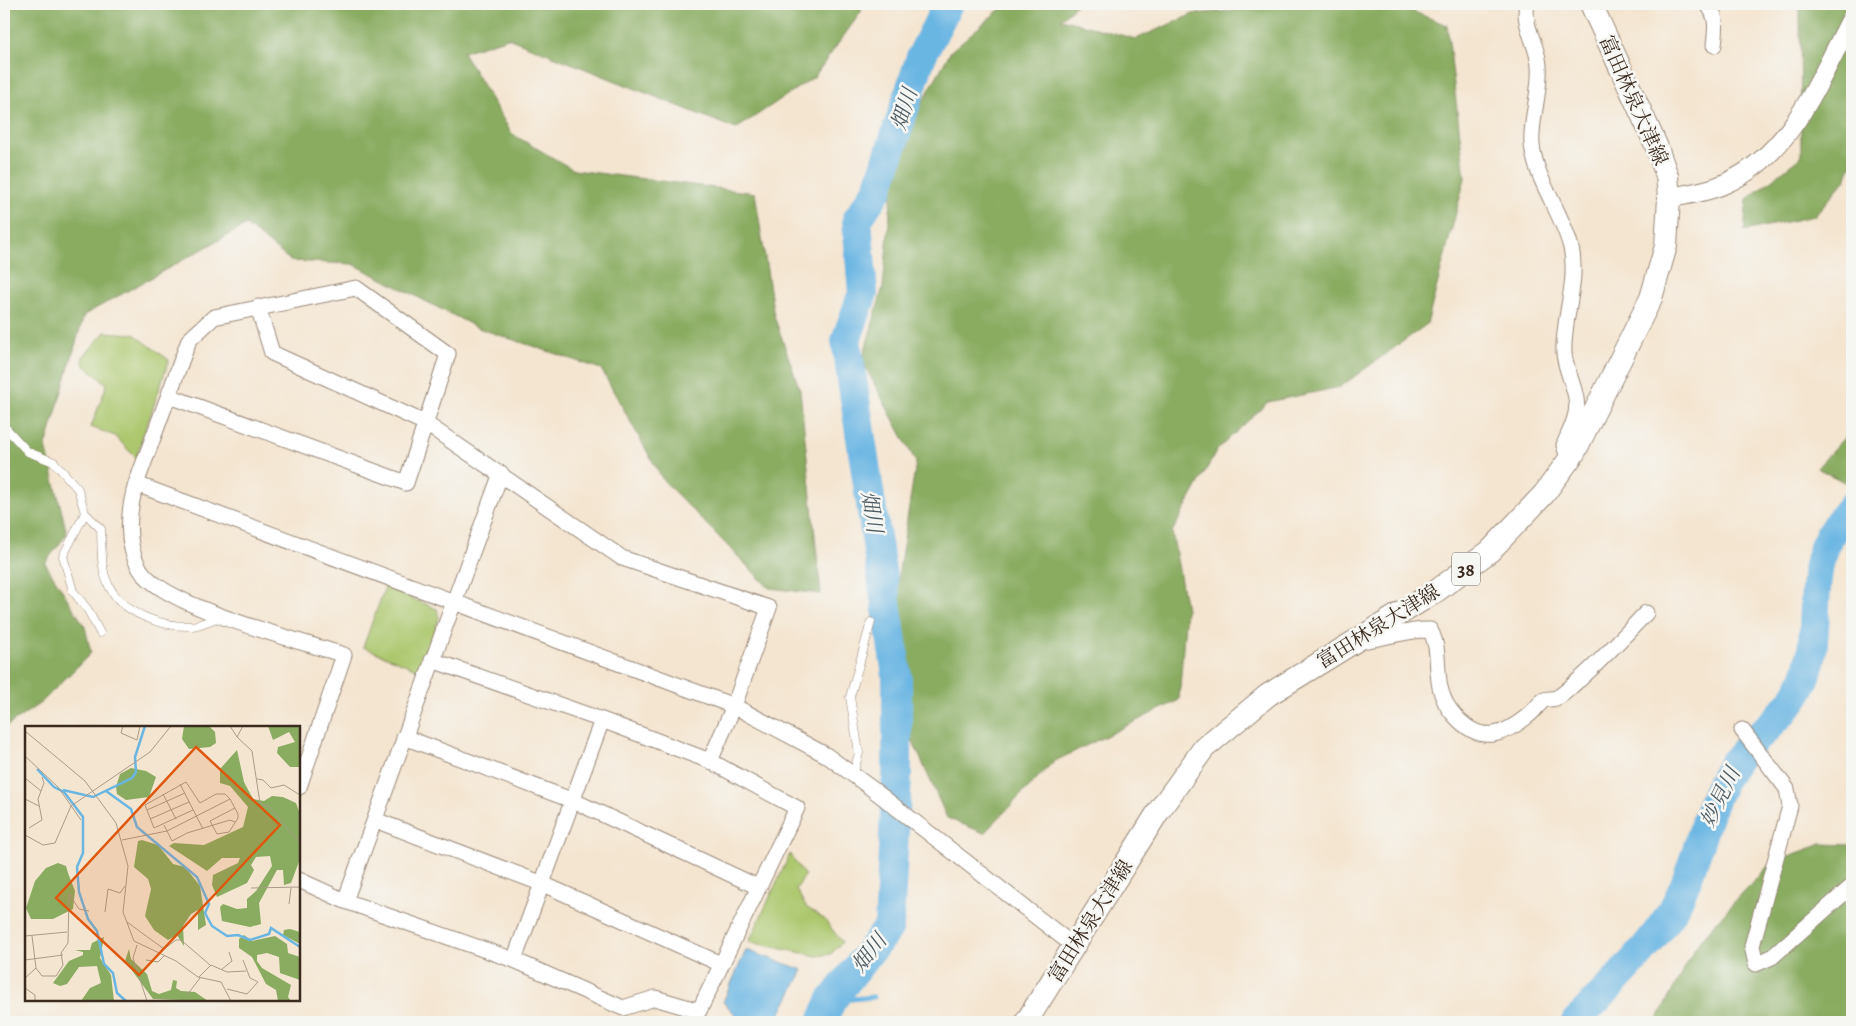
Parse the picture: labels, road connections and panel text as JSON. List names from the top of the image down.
{
  "streets": {
    "main road": ["富田林泉大津線", "38"]
  },
  "water": ["畑川", "妙見川"]
}
